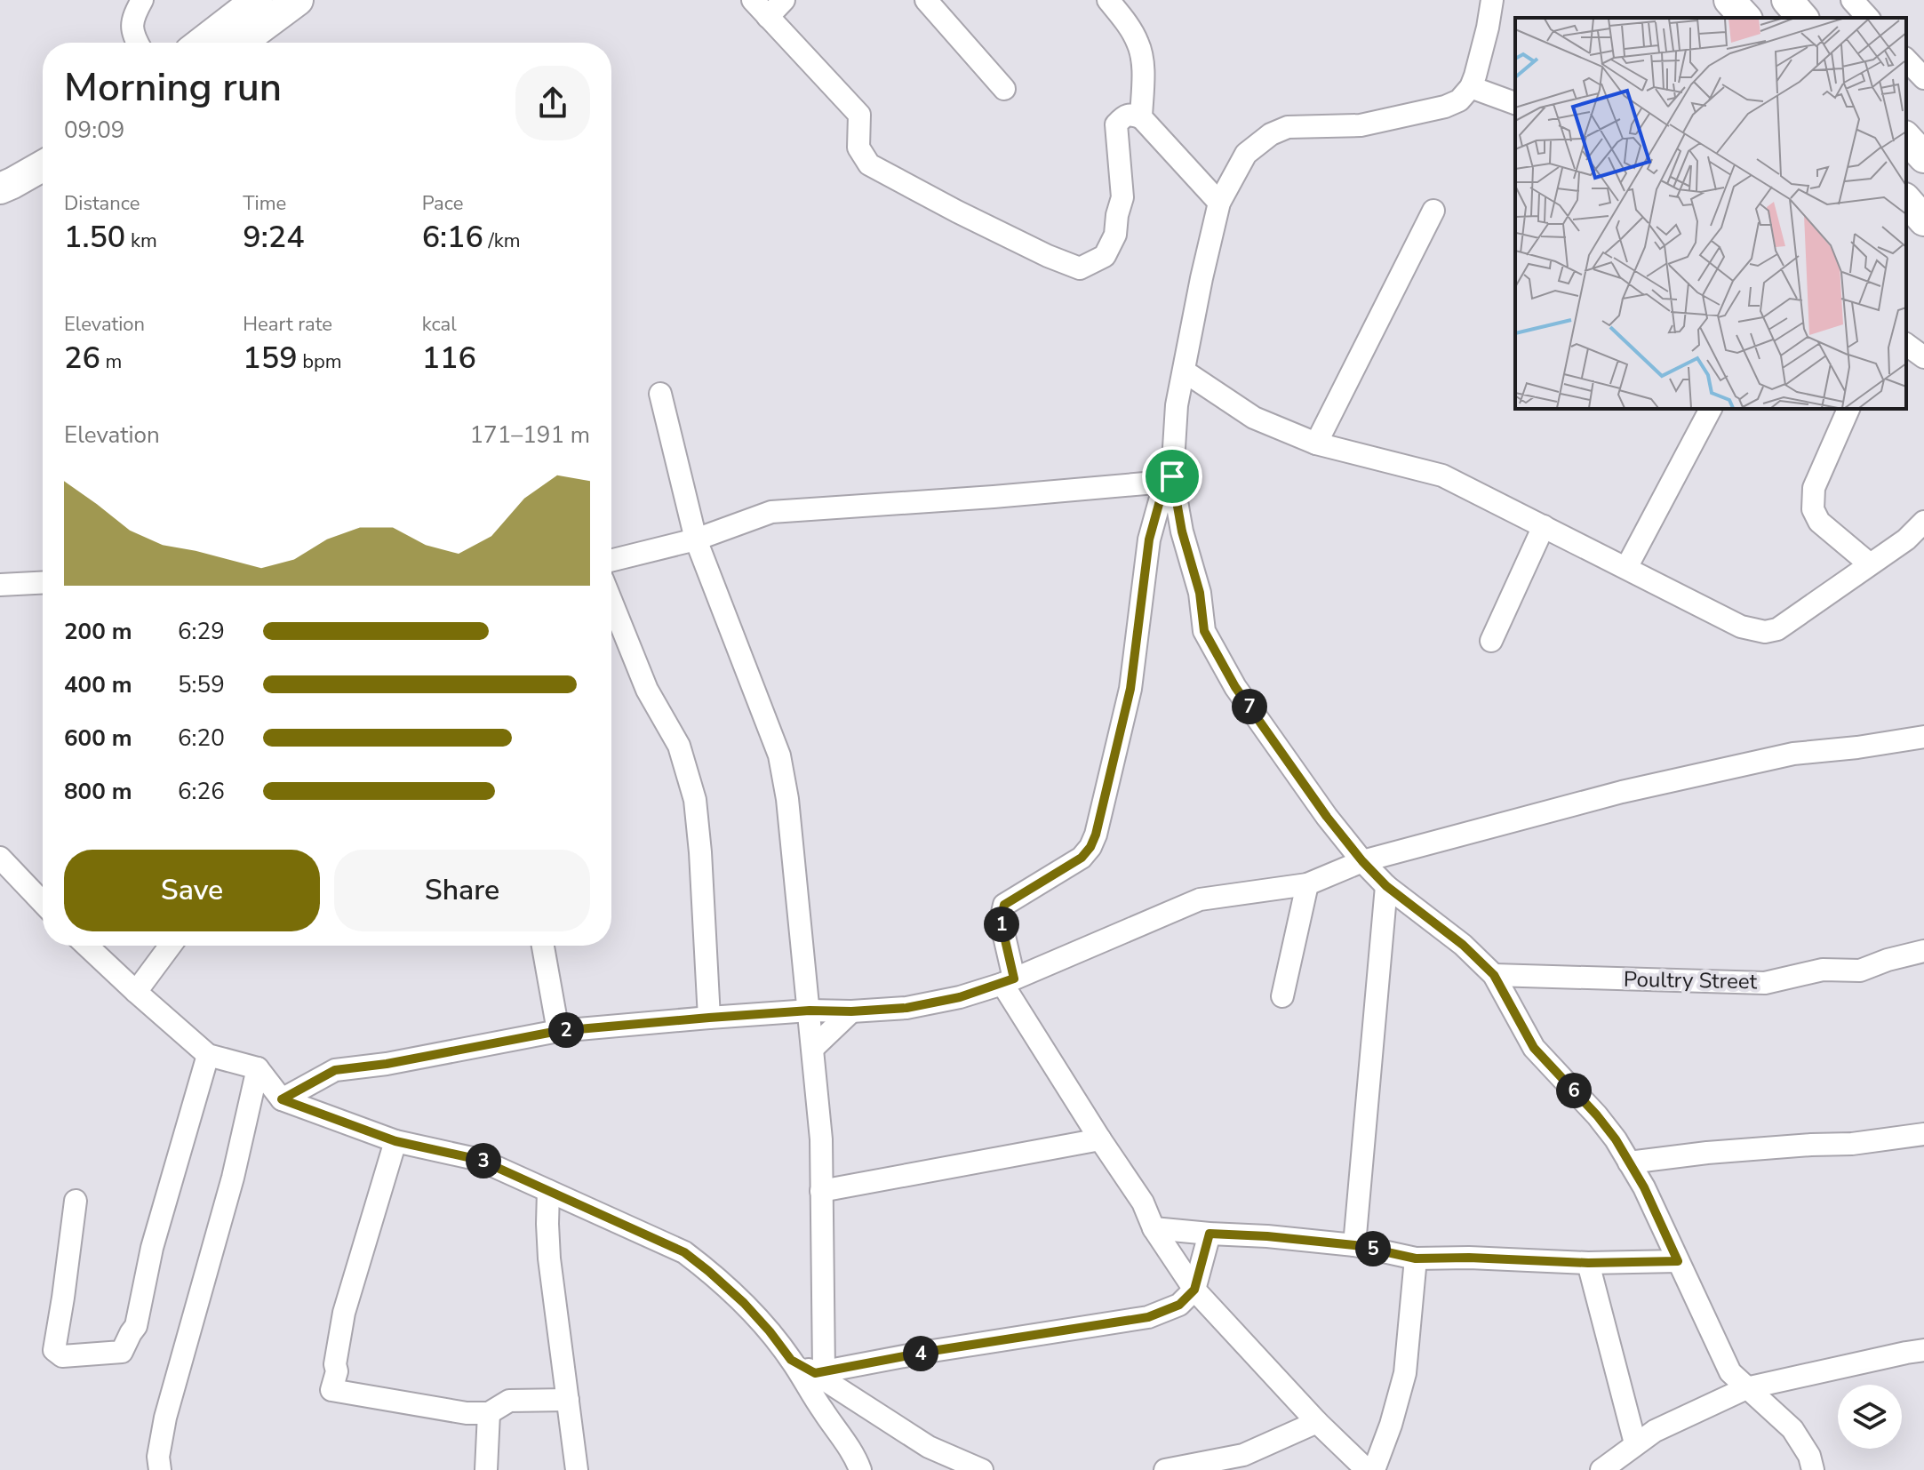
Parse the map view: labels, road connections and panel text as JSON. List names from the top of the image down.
{
  "streets": {
    "street": ["Poultry Street"]
  },
  "page": {
    "heading": ["Morning run", "09:09"],
    "stats": [
      ["Distance", "1.50 km"],
      ["Time", "9:24"],
      ["Pace", "6:16 /km"],
      ["Elevation", "26 m"],
      ["Heart rate", "159 bpm"],
      ["kcal", "116"]
    ],
    "chart": ["Elevation", "171–191 m"],
    "list": [
      {
        "name": "200 m",
        "note": "6:29"
      },
      {
        "name": "400 m",
        "note": "5:59"
      },
      {
        "name": "600 m",
        "note": "6:20"
      },
      {
        "name": "800 m",
        "note": "6:26"
      }
    ],
    "pins": [
      "7",
      "1",
      "2",
      "6",
      "3",
      "5",
      "4"
    ],
    "buttons": ["Save", "Share"]
  }
}
